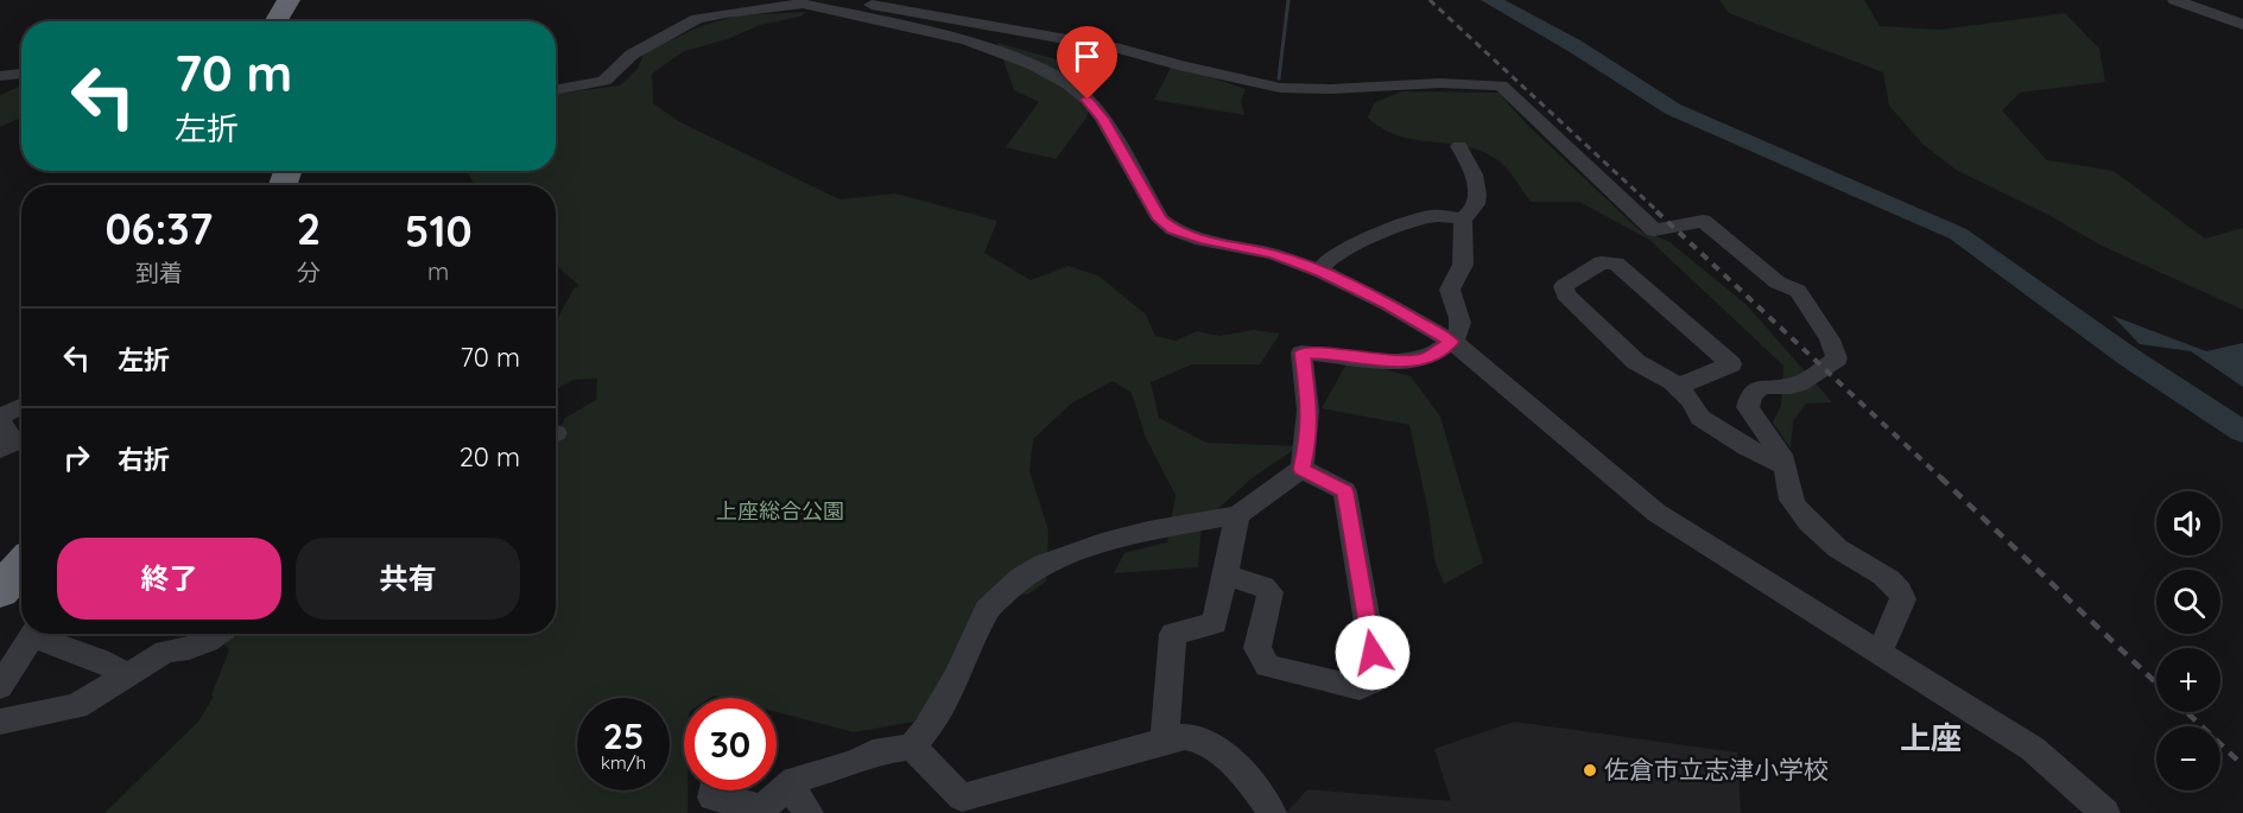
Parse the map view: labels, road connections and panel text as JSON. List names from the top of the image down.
{
  "districts": ["上座"],
  "parks": ["上座総合公園"],
  "places": ["佐倉市立志津小学校"],
  "page": {
    "turn": ["70 m", "左折"],
    "eta": [
      "06:37",
      "到着",
      "2",
      "分",
      "510",
      "m"
    ],
    "list": [
      {
        "name": "左折",
        "value": "70 m"
      },
      {
        "name": "右折",
        "value": "20 m"
      }
    ],
    "map_buttons": ["+", "−"],
    "buttons": ["終了", "共有"],
    "speed": "25 km/h",
    "limit": "30"
  }
}
